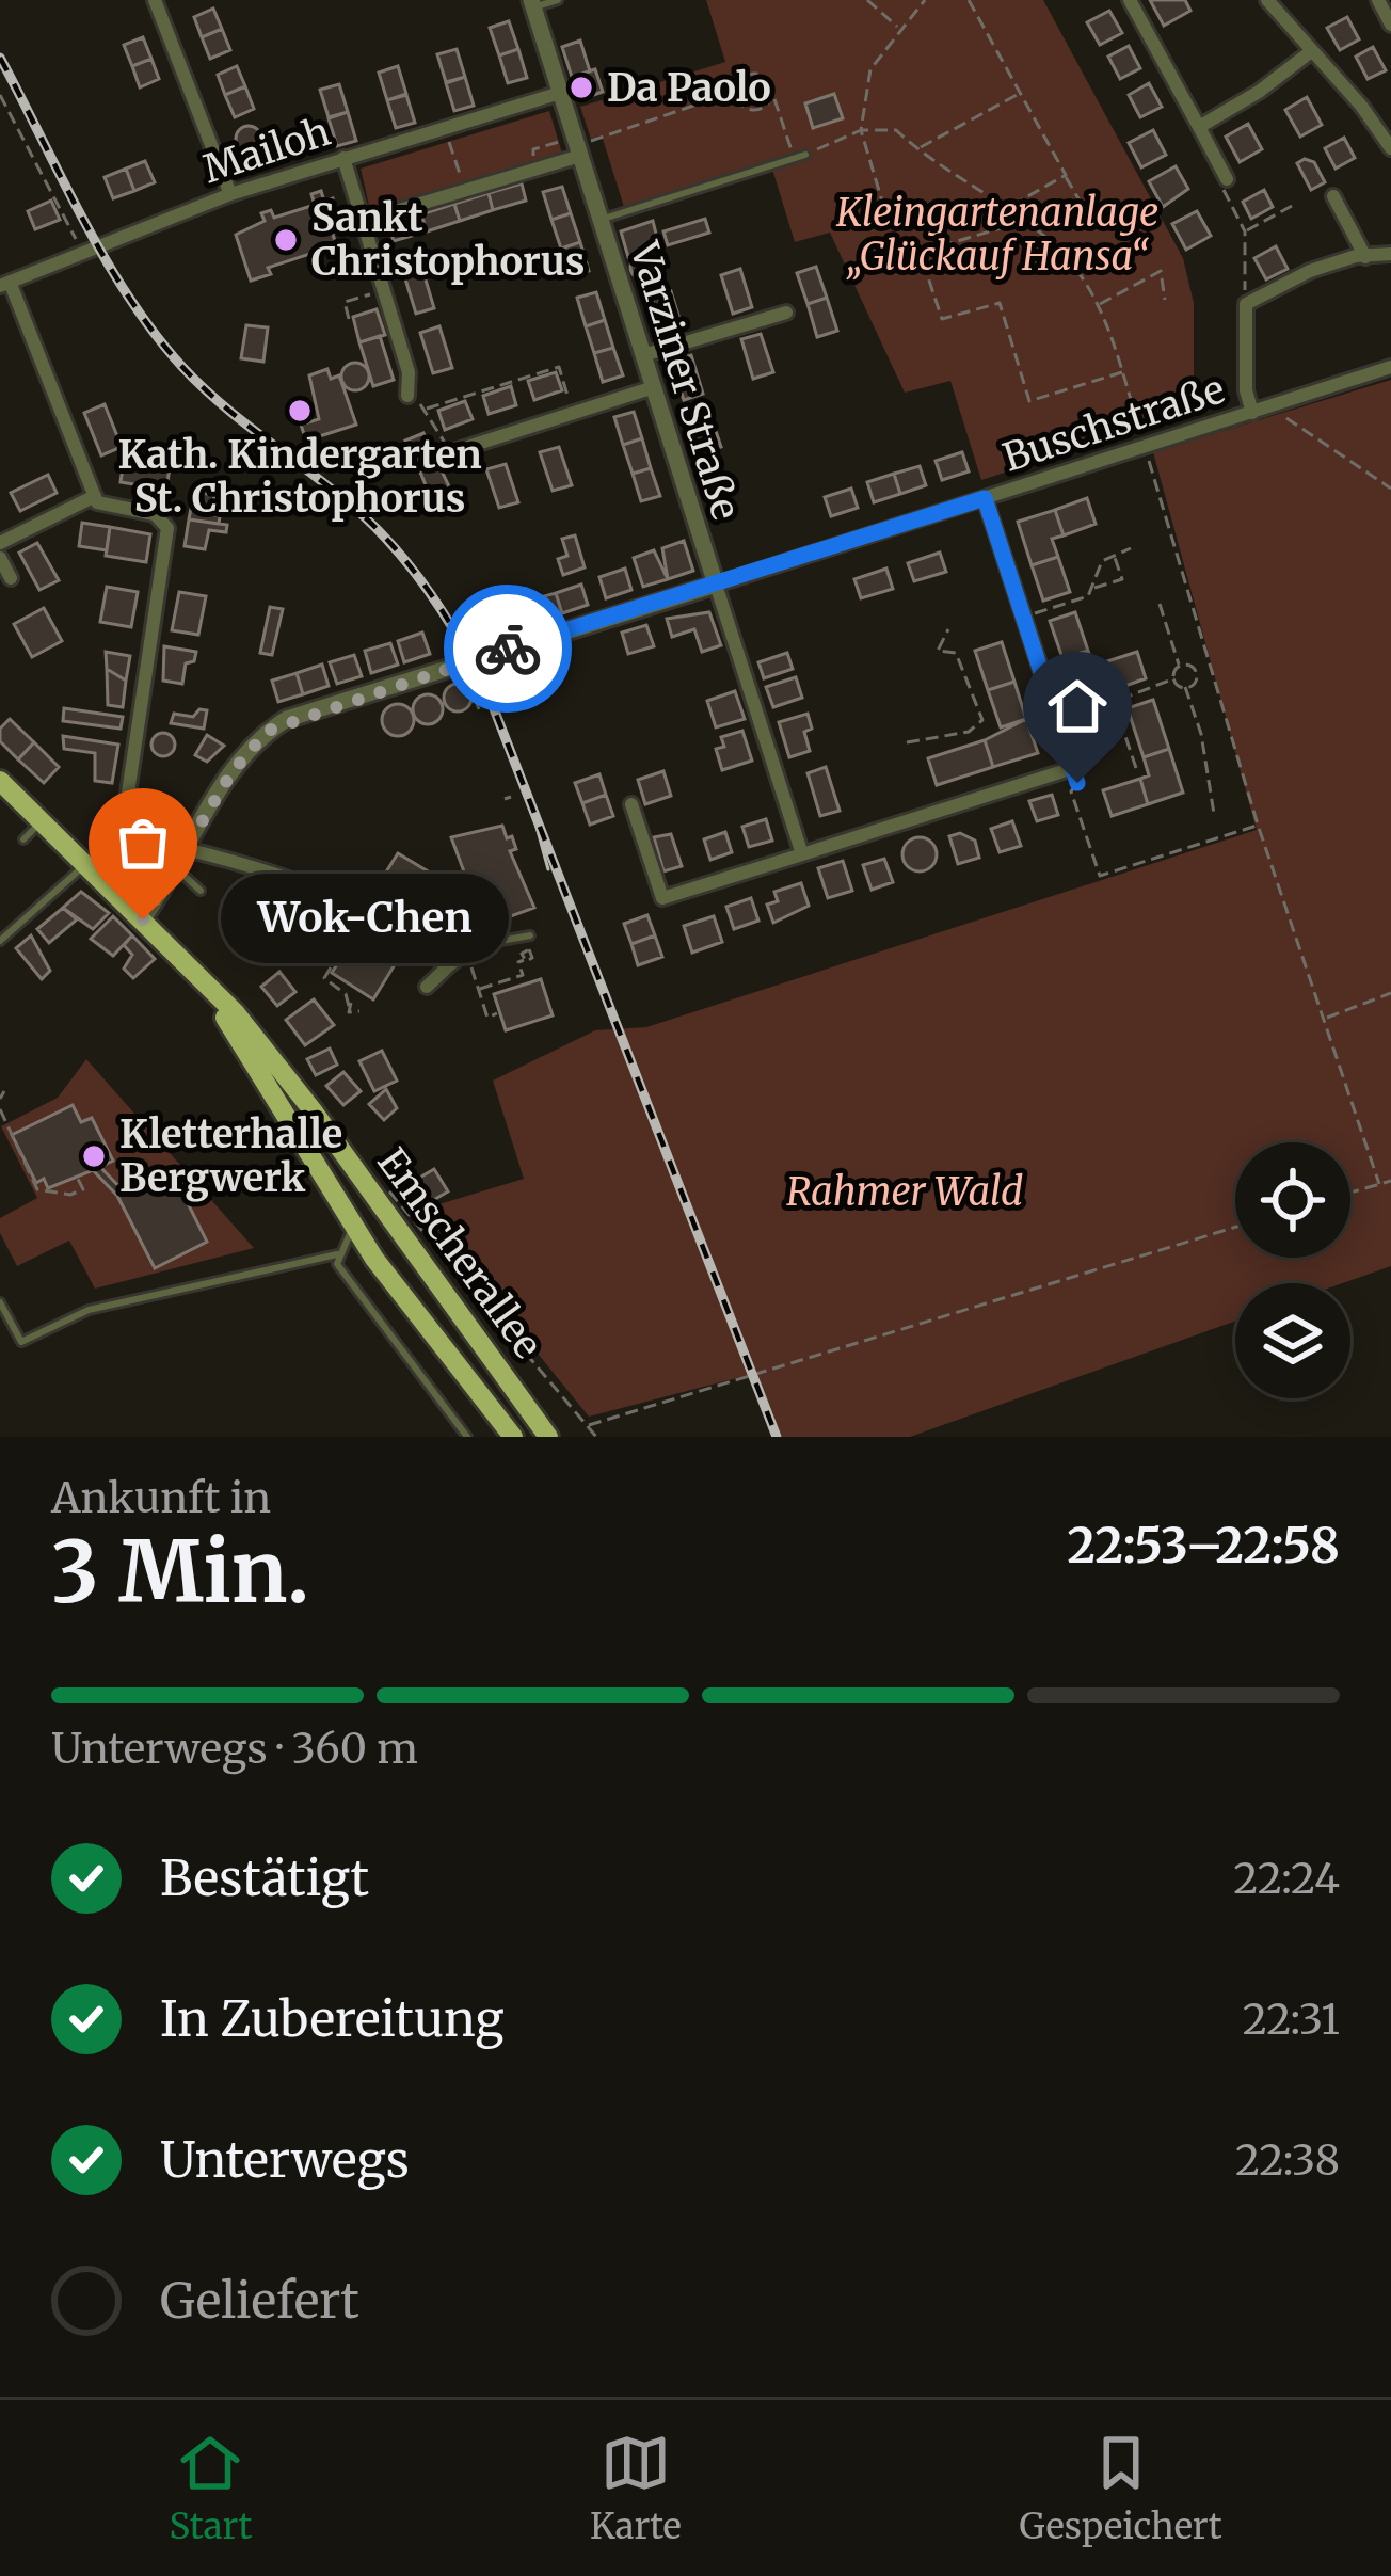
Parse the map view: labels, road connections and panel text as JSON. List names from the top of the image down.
{
  "streets": {
    "main road": ["Emscherallee"],
    "street": ["Mailoh", "Varziner Straße", "Buschstraße"]
  },
  "crossings": [
    ["Mailoh", "Varziner Straße"],
    ["Varziner Straße", "Buschstraße"],
    ["Buschstraße", "Emscherallee"]
  ],
  "parks": ["Kleingartenanlage „Glückauf Hansa“", "Rahmer Wald"],
  "places": [
    "Da Paolo",
    "Sankt Christophorus",
    "Kath. Kindergarten St. Christophorus",
    "Wok-Chen",
    "Kletterhalle Bergwerk"
  ],
  "page": {
    "bubble": "Wok-Chen",
    "heading": ["3 Min.", "Ankunft in", "22:53–22:58"],
    "bar": "Unterwegs · 360 m",
    "list": [
      ["Bestätigt", "22:24"],
      ["In Zubereitung", "22:31"],
      ["Unterwegs", "22:38"],
      "Geliefert"
    ],
    "tabs": ["Start", "Karte", "Gespeichert"]
  }
}
